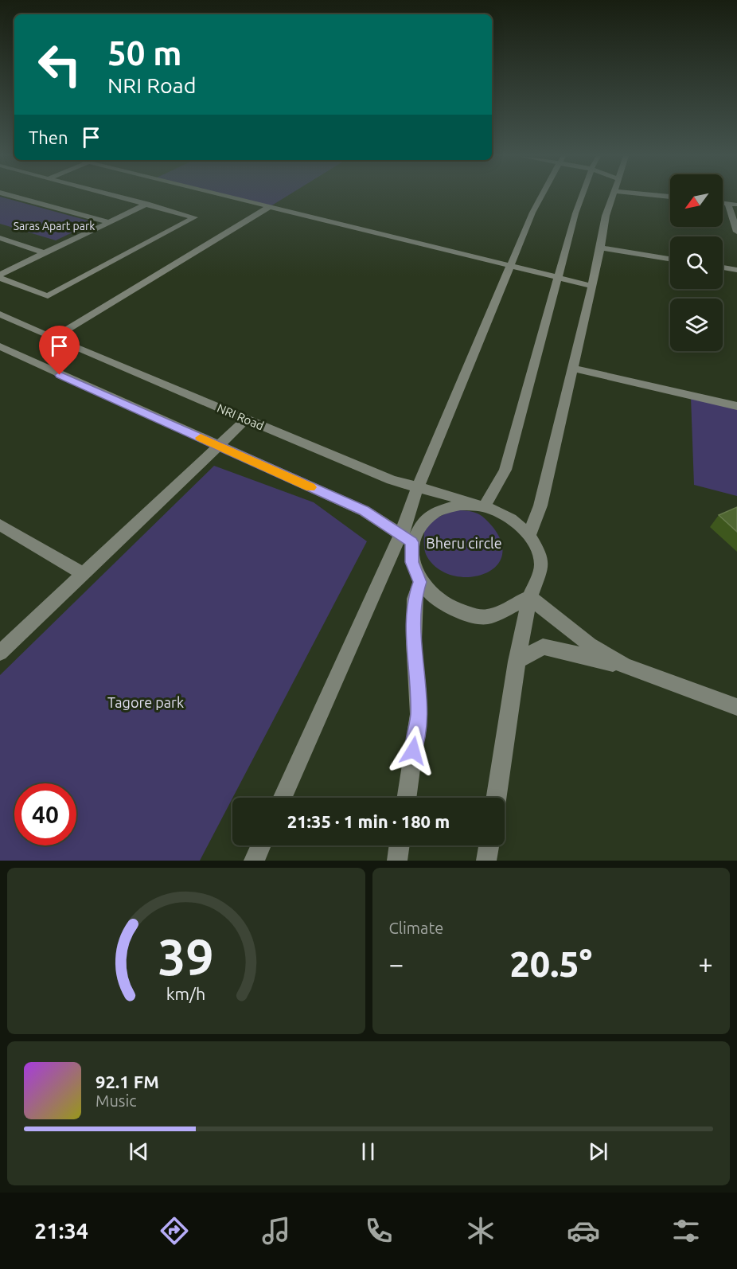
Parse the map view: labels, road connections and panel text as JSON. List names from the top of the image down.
{
  "streets": {
    "street": ["NRI Road"]
  },
  "parks": ["Saras Apart park", "Bheru circle", "Tagore park"],
  "north": "bottom left",
  "page": {
    "turn": ["50 m", "NRI Road"],
    "then": "Then",
    "limit": "40",
    "trip": "21:35 · 1 min · 180 m",
    "tile": "Climate",
    "heat": ["−", "20.5°", "+"],
    "song": ["92.1 FM", "Music"],
    "tabs": "21:34",
    "gauge": ["39", "km/h"]
  }
}
